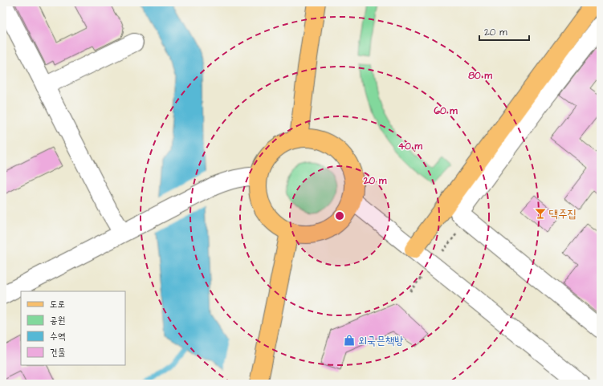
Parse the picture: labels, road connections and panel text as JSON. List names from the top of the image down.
{
  "places": {
    "bar": ["댁주집"],
    "shop": ["외국믄책방"]
  },
  "legend": [
    "도로",
    "공원",
    "수역",
    "건물"
  ],
  "scale_bar": "20 m",
  "rings": [
    "80 m",
    "60 m",
    "40 m",
    "20 m"
  ]
}
